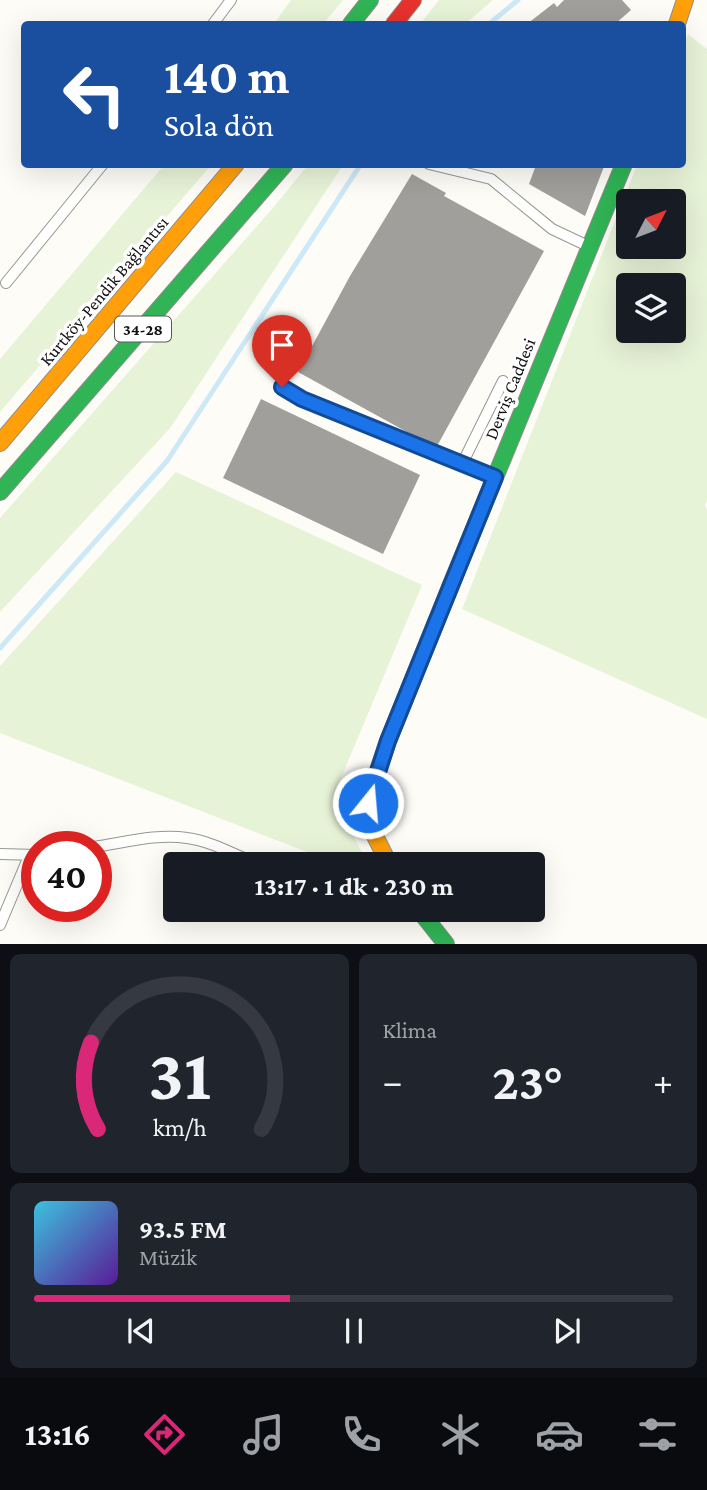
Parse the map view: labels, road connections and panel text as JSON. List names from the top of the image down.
{
  "streets": {
    "main road": ["Kurtköy-Pendik Bağlantısı", "34-28", "Derviş Caddesi"]
  },
  "north": "top right",
  "page": {
    "turn": ["140 m", "Sola dön"],
    "limit": "40",
    "trip": "13:17 · 1 dk · 230 m",
    "tile": "Klima",
    "heat": ["−", "23°", "+"],
    "song": ["93.5 FM", "Müzik"],
    "tabs": "13:16",
    "gauge": ["31", "km/h"]
  }
}
